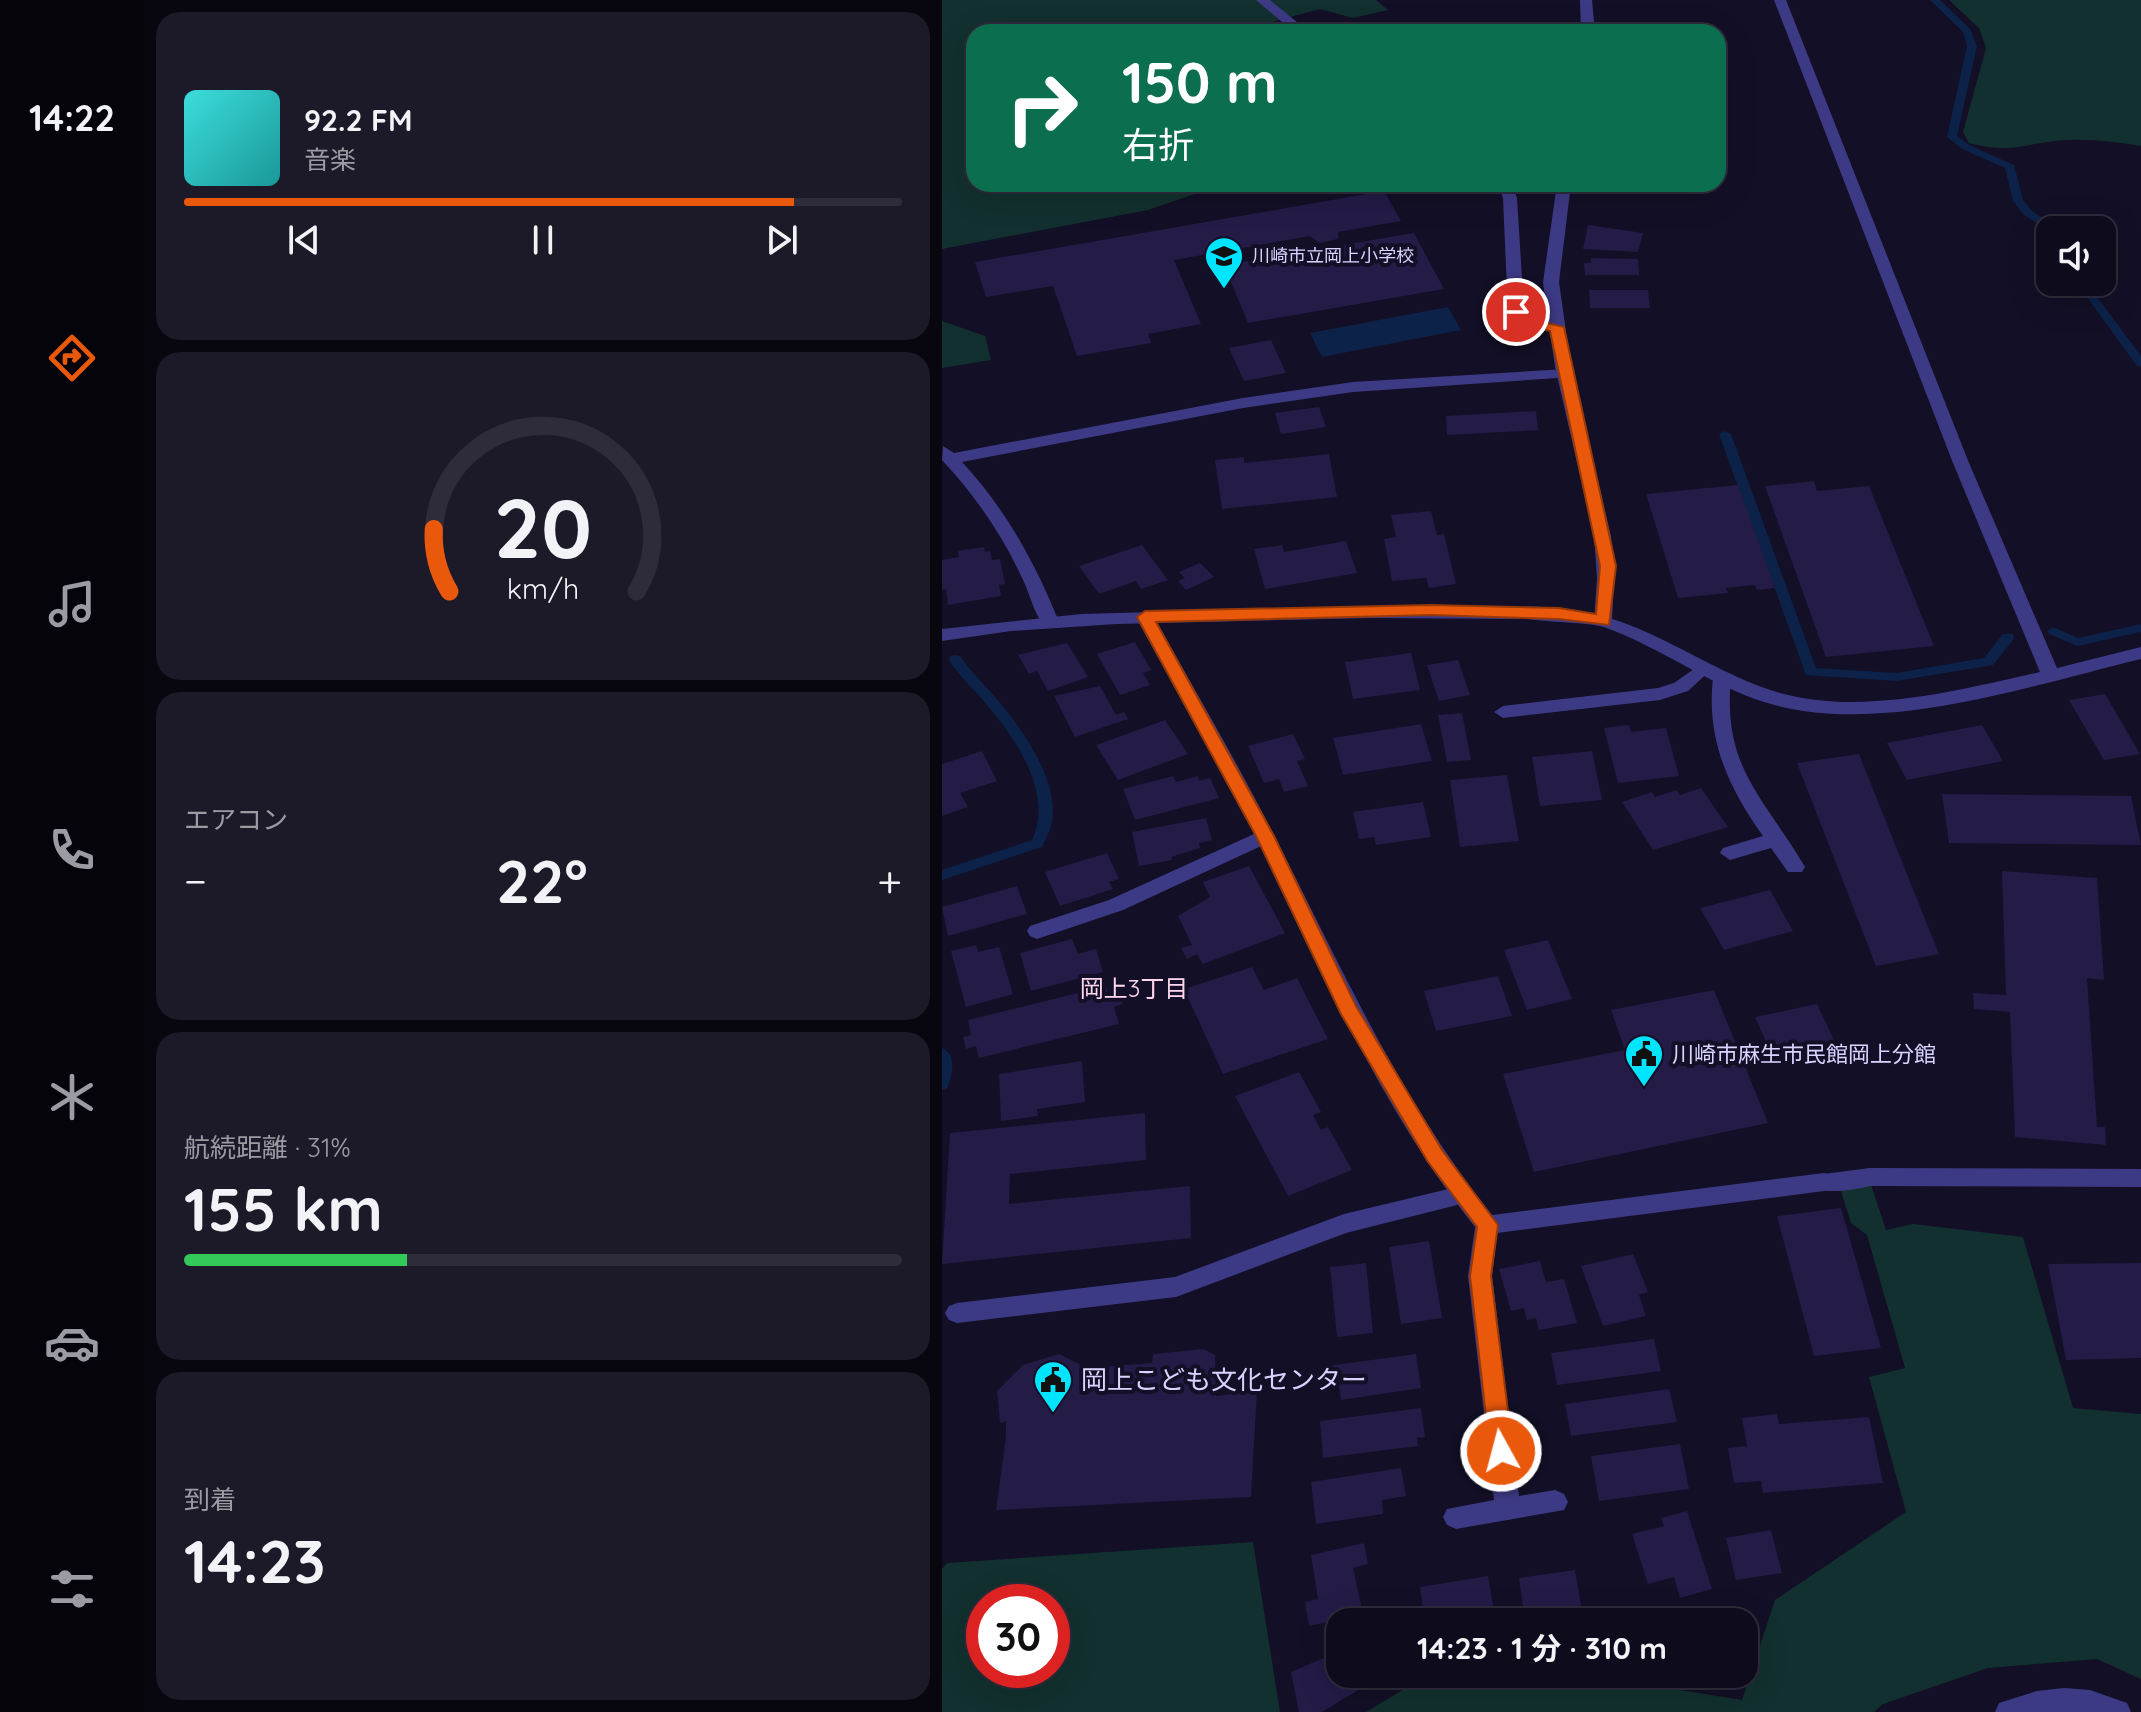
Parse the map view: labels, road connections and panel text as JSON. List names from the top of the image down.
{
  "districts": ["岡上3丁目"],
  "places": {
    "school or university": ["川崎市立岡上小学校"],
    "public building": ["川崎市麻生市民館岡上分館", "岡上こども文化センター"]
  },
  "page": {
    "tabs": "14:22",
    "turn": ["150 m", "右折"],
    "song": ["92.2 FM", "音楽"],
    "tile": [
      "エアコン",
      ["航続距離 · 31%", "155 km"],
      ["到着", "14:23"]
    ],
    "heat": ["−", "22°", "+"],
    "limit": "30",
    "trip": "14:23 · 1 分 · 310 m",
    "gauge": ["20", "km/h"]
  }
}
